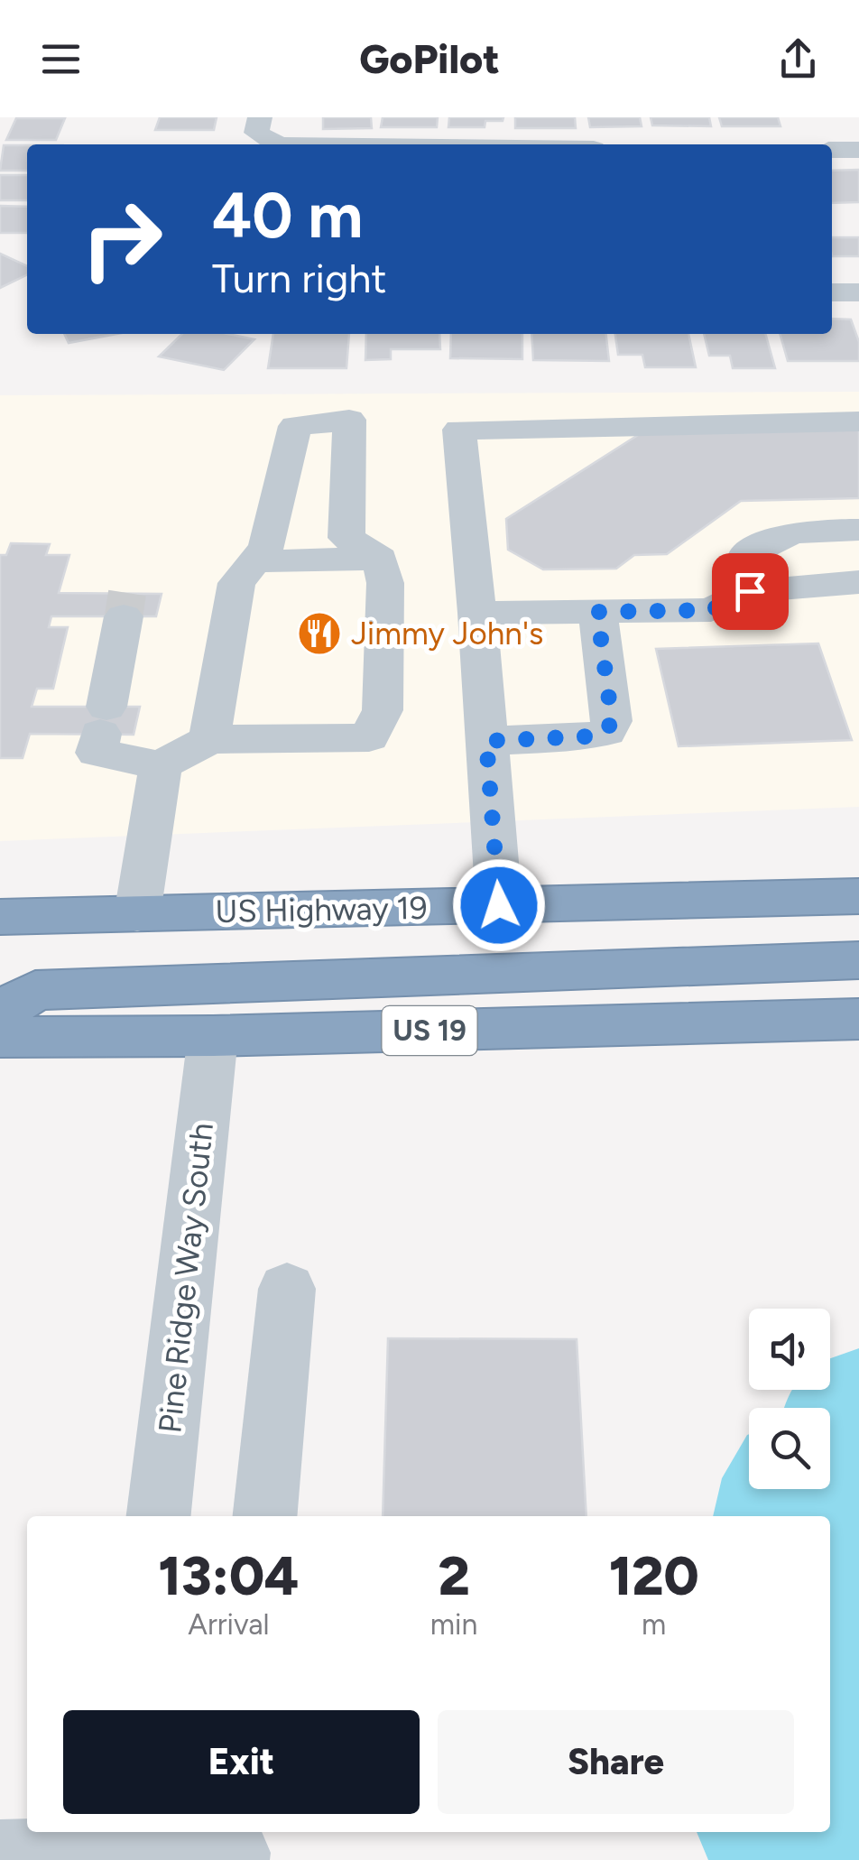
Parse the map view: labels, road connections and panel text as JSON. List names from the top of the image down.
{
  "streets": {
    "highway": ["US Highway 19", "US 19"],
    "street": ["Pine Ridge Way South"]
  },
  "crossings": [
    ["US 19", "Pine Ridge Way South"]
  ],
  "places": {
    "restaurant": ["Jimmy John's"]
  },
  "page": {
    "header": "GoPilot",
    "turn": ["40 m", "Turn right"],
    "eta": [
      "13:04",
      "Arrival",
      "2",
      "min",
      "120",
      "m"
    ],
    "buttons": ["Exit", "Share"]
  }
}
